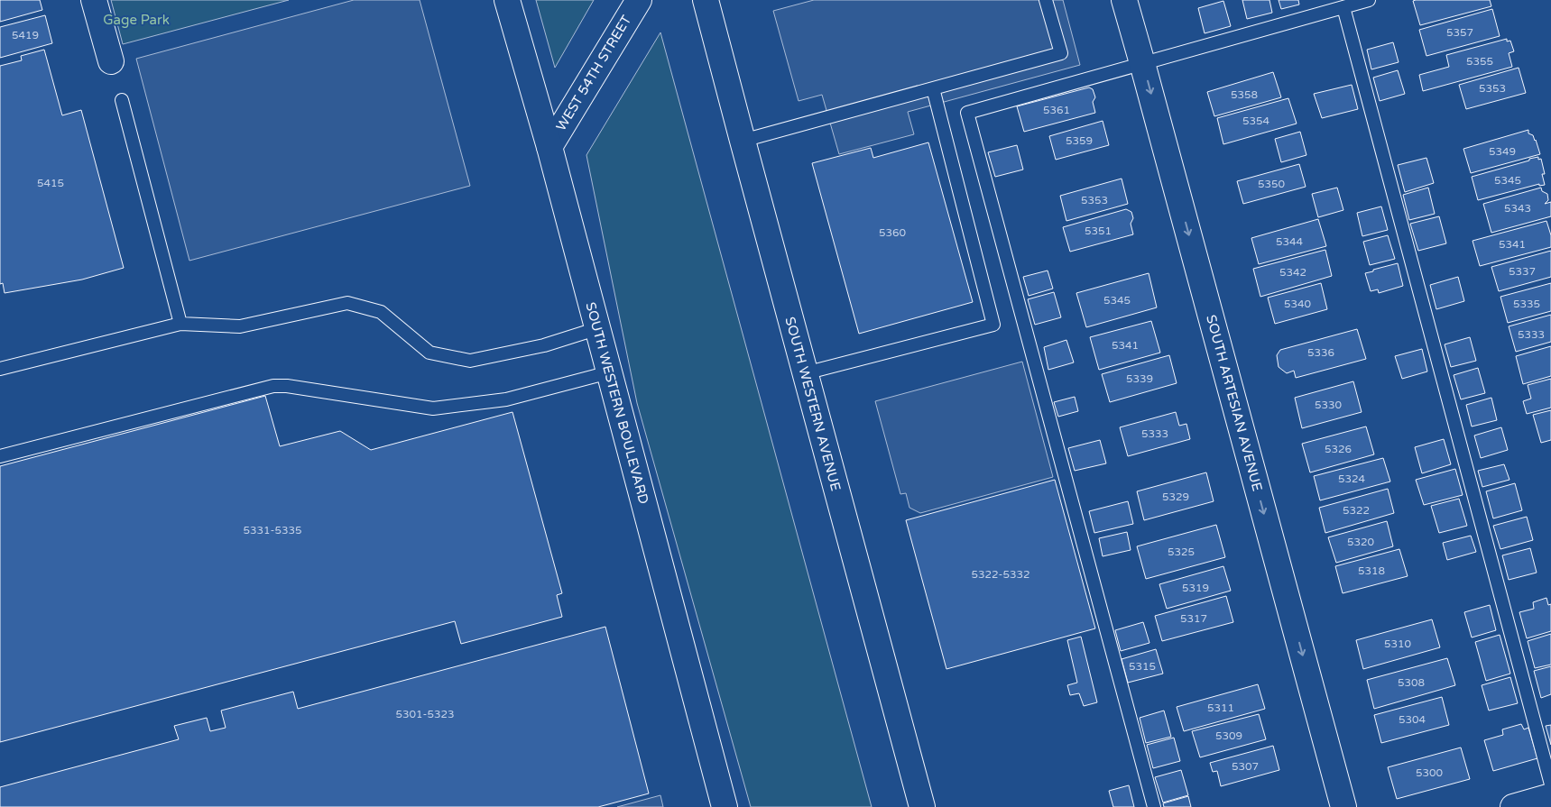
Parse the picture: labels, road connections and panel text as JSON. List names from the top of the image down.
{
  "streets": {
    "street": [
      "WEST 54TH STREET",
      "SOUTH WESTERN BOULEVARD",
      "SOUTH ARTESIAN AVENUE",
      "SOUTH WESTERN AVENUE"
    ]
  },
  "crossings": [
    ["WEST 54TH STREET", "SOUTH WESTERN BOULEVARD"]
  ],
  "one_way": ["SOUTH ARTESIAN AVENUE"],
  "parks": ["Gage Park"],
  "house_numbers": [
    "5357",
    "5419",
    "5355",
    "5353",
    "5358",
    "5361",
    "5354",
    "5359",
    "5349",
    "5345",
    "5415",
    "5350",
    "5353",
    "5343",
    "5351",
    "5360",
    "5344",
    "5341",
    "5337",
    "5342",
    "5345",
    "5340",
    "5335",
    "5333",
    "5341",
    "5336",
    "5339",
    "5330",
    "5333",
    "5326",
    "5324",
    "5329",
    "5322",
    "5331-5335",
    "5320",
    "5325",
    "5318",
    "5322-5332",
    "5319",
    "5317",
    "5310",
    "5315",
    "5308",
    "5311",
    "5301-5323",
    "5304",
    "5309",
    "5307",
    "5300"
  ]
}
